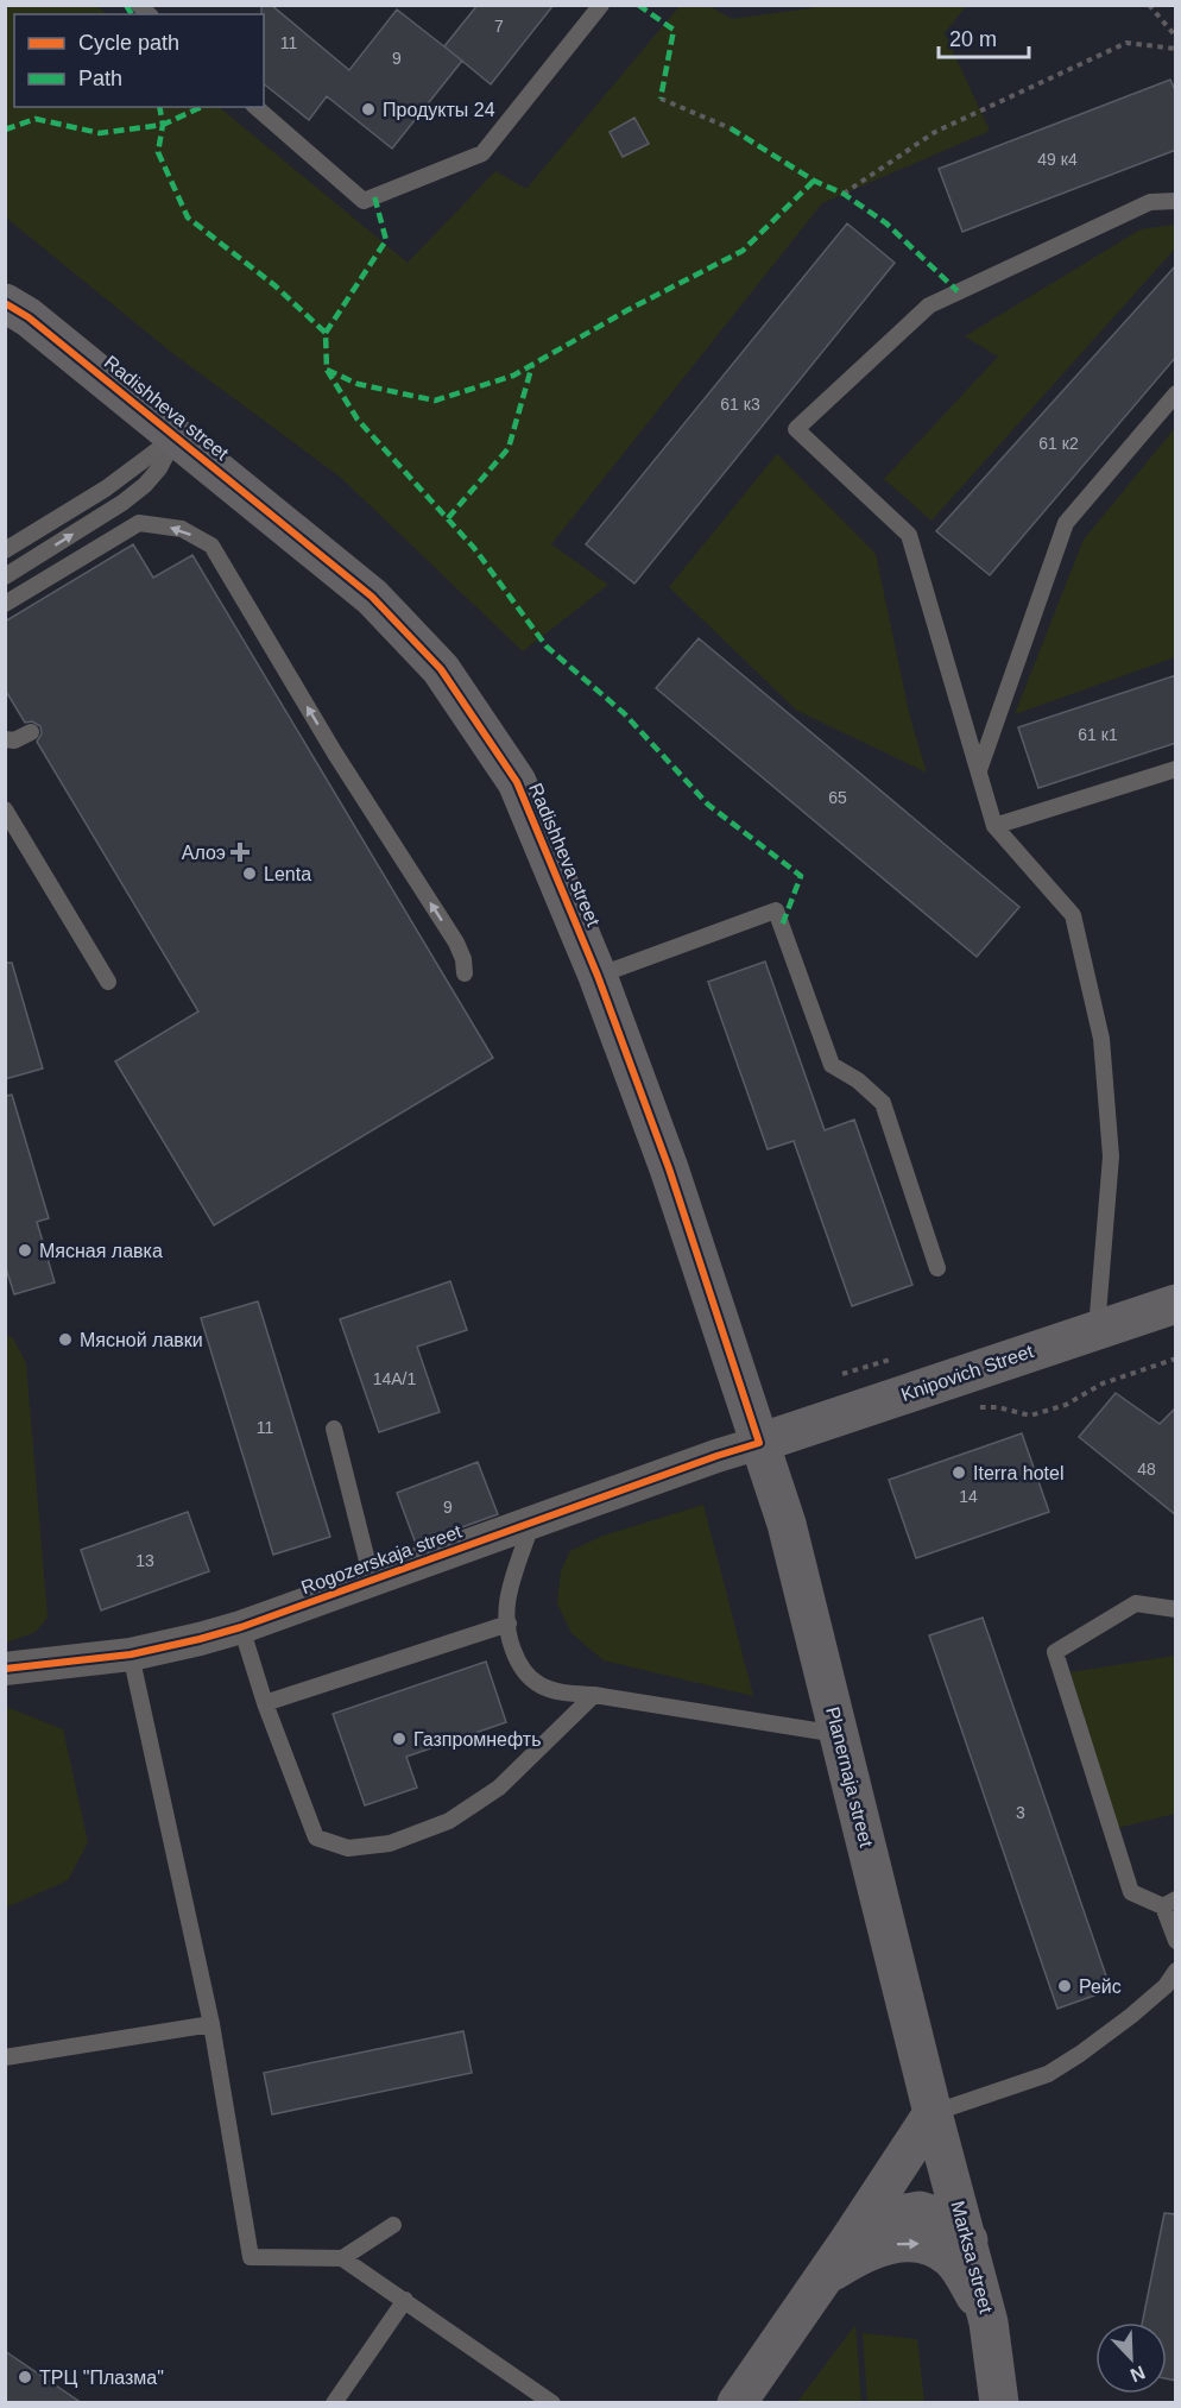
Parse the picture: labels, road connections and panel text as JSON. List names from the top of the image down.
{
  "streets": {
    "main road": [
      "Radishheva street",
      "Knipovich Street",
      "Planernaja street",
      "Marksa street"
    ],
    "street": ["Rogozerskaja street"]
  },
  "crossings": [
    ["Radishheva street", "Knipovich Street"],
    ["Radishheva street", "Rogozerskaja street"],
    ["Radishheva street", "Planernaja street"],
    ["Knipovich Street", "Rogozerskaja street"],
    ["Knipovich Street", "Planernaja street"],
    ["Rogozerskaja street", "Planernaja street"],
    ["Planernaja street", "Marksa street"]
  ],
  "places": {
    "other": [
      "Продукты 24",
      "Lenta",
      "Мясная лавка",
      "Мясной лавки",
      "Iterra hotel",
      "Газпромнефть",
      "Рейс",
      "ТРЦ \"Плазма\""
    ],
    "health": ["Алоэ"]
  },
  "house_numbers": [
    "7",
    "11",
    "9",
    "49 к4",
    "61 к3",
    "61 к2",
    "61 к1",
    "65",
    "14А/1",
    "11",
    "48",
    "14",
    "9",
    "13",
    "3"
  ],
  "legend": ["Cycle path", "Path"],
  "scale_bar": "20 m",
  "north": "bottom right"
}
